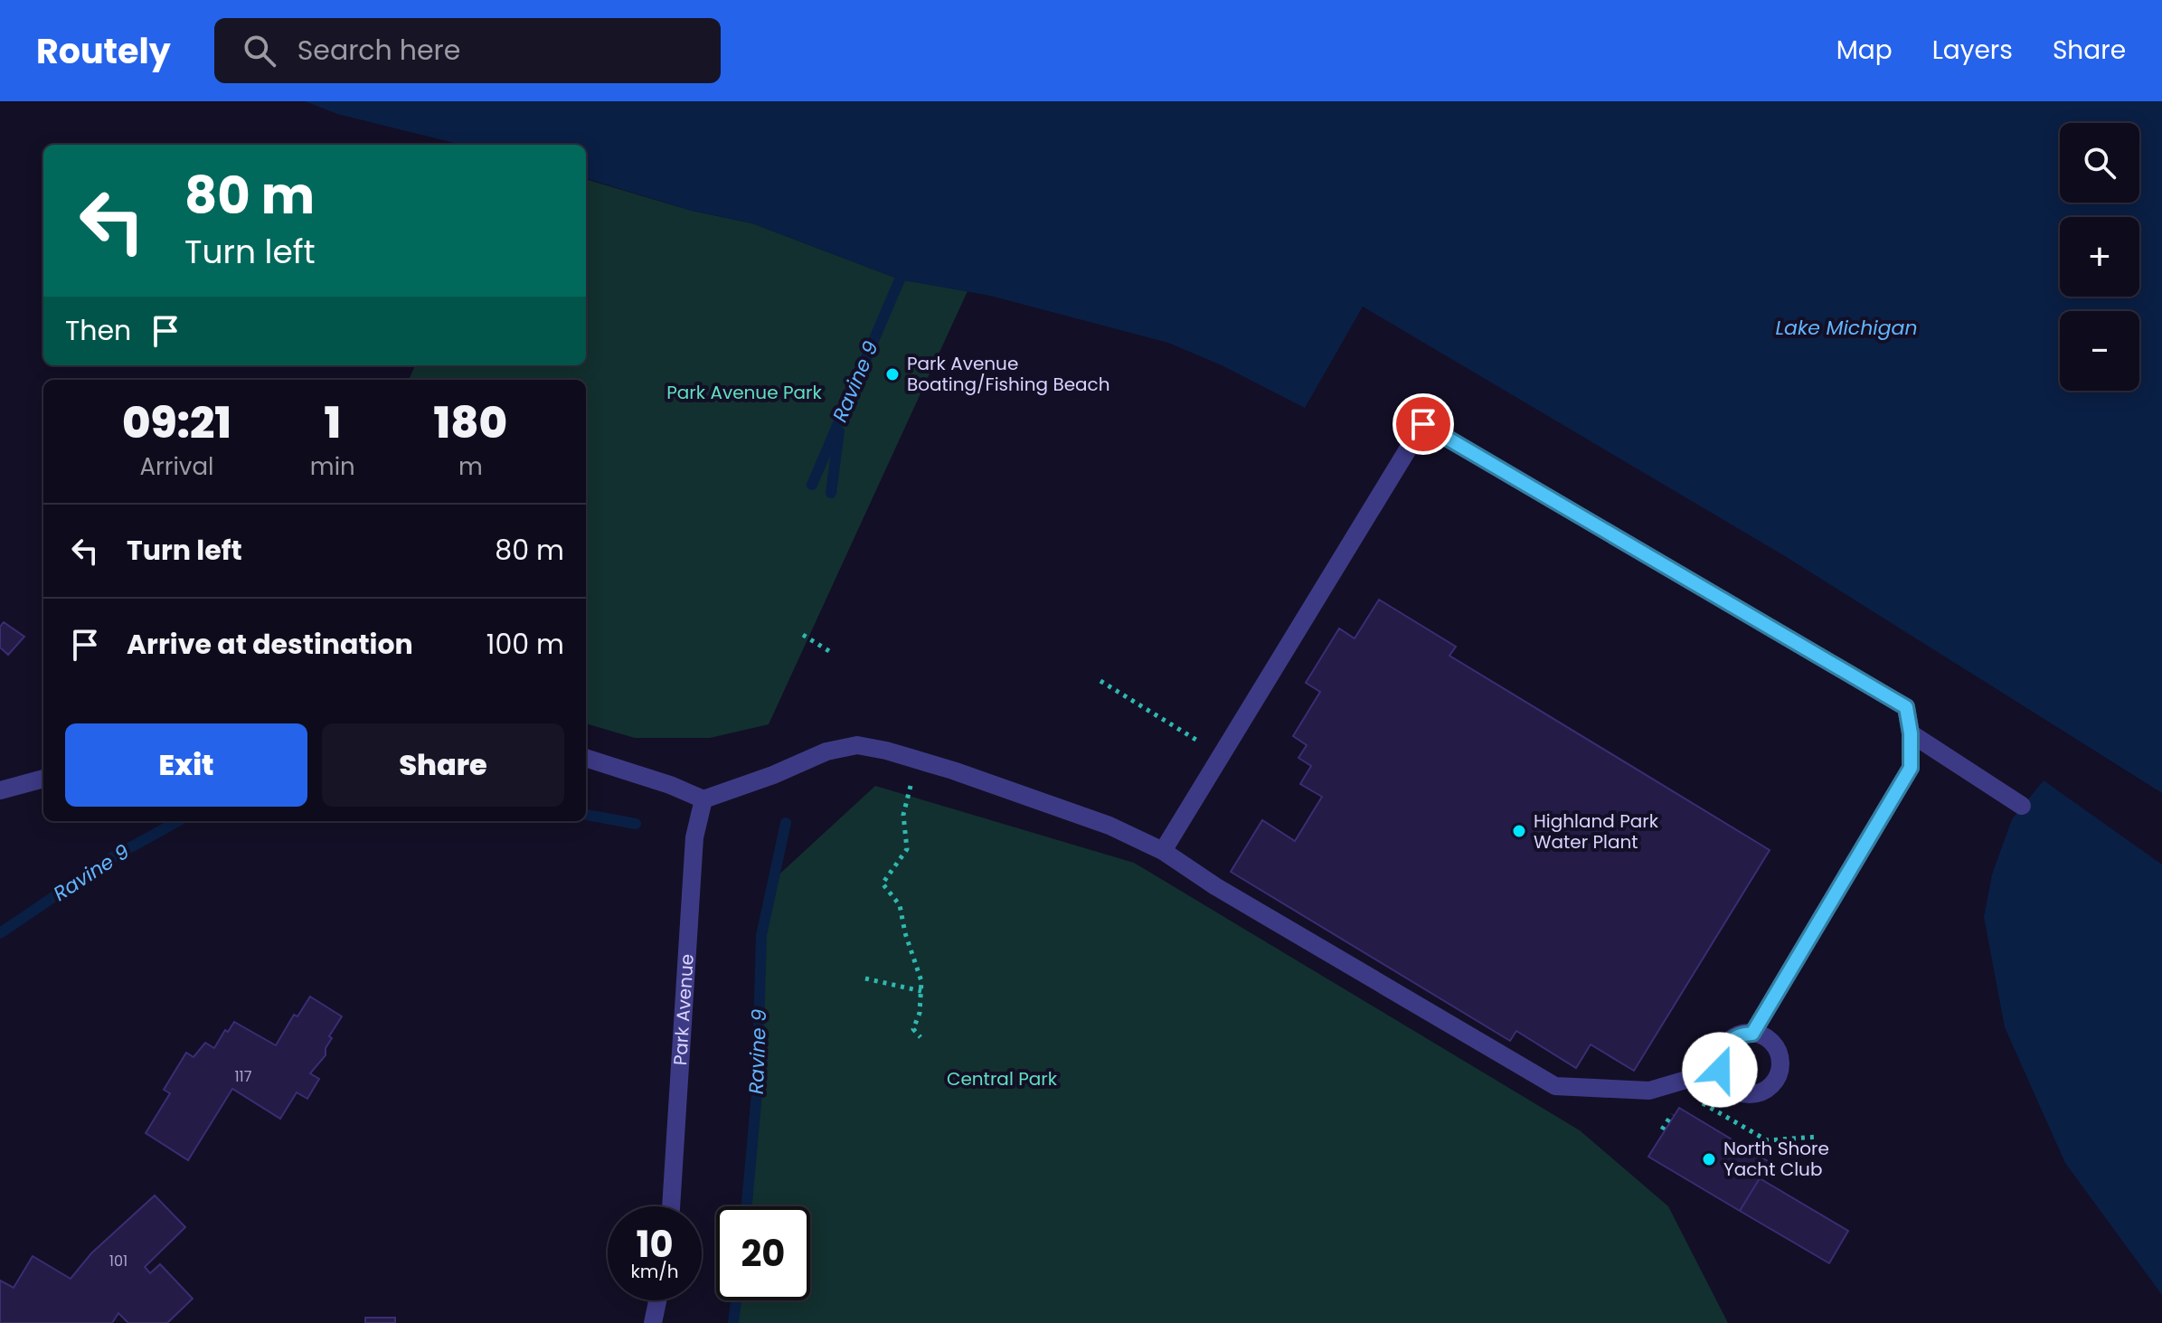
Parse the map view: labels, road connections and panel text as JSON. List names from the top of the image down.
{
  "streets": {
    "lane": ["Park Avenue"]
  },
  "water": ["Lake Michigan", "Ravine 9"],
  "parks": ["Park Avenue Park", "Central Park"],
  "places": ["Park Avenue Boating/Fishing Beach", "Highland Park Water Plant", "North Shore Yacht Club"],
  "house_numbers": ["117", "101"],
  "page": {
    "header": "Routely",
    "search": "Search here",
    "nav": ["Map", "Layers", "Share"],
    "map_buttons": ["+", "−"],
    "turn": ["80 m", "Turn left"],
    "then": "Then",
    "eta": [
      "09:21",
      "Arrival",
      "1",
      "min",
      "180",
      "m"
    ],
    "list": [
      {
        "name": "Turn left",
        "value": "80 m"
      },
      {
        "name": "Arrive at destination",
        "value": "100 m"
      }
    ],
    "buttons": ["Exit", "Share"],
    "speed": "10 km/h",
    "limit": "20"
  }
}
